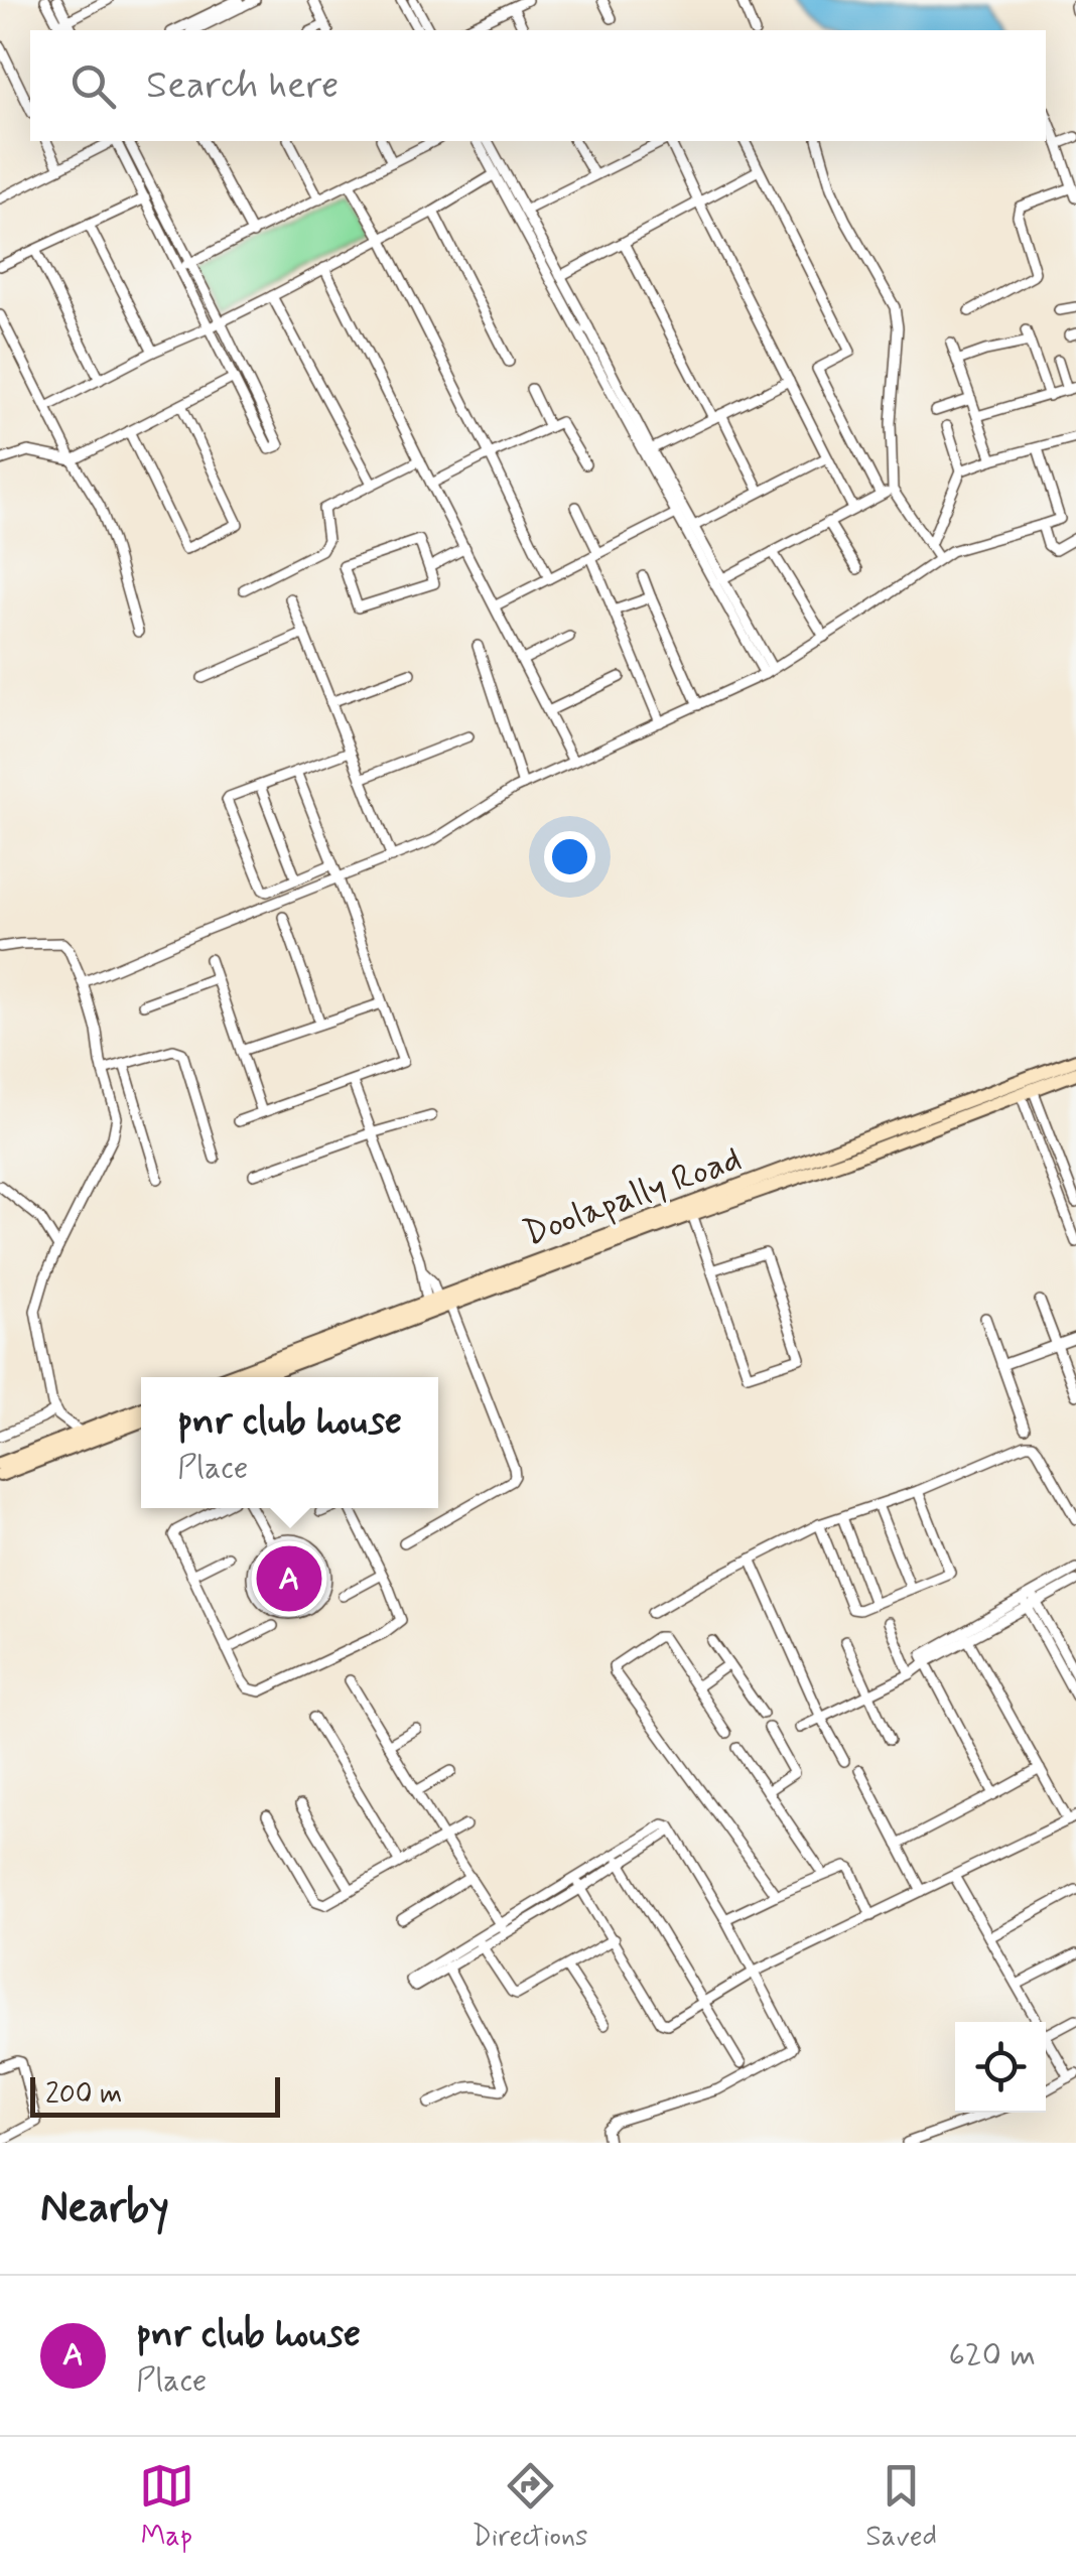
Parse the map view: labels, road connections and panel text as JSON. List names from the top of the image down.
{
  "streets": {
    "main road": ["Doolapally Road"]
  },
  "scale_bar": "200 m",
  "page": {
    "search": "Search here",
    "popup": ["pnr club house", "Place"],
    "pins": "A",
    "scale": "200 m",
    "heading": "Nearby",
    "list": [
      {
        "mark": "A",
        "name": "pnr club house",
        "note": "Place",
        "value": "620 m"
      }
    ],
    "nav": ["Map", "Directions", "Saved"]
  }
}
